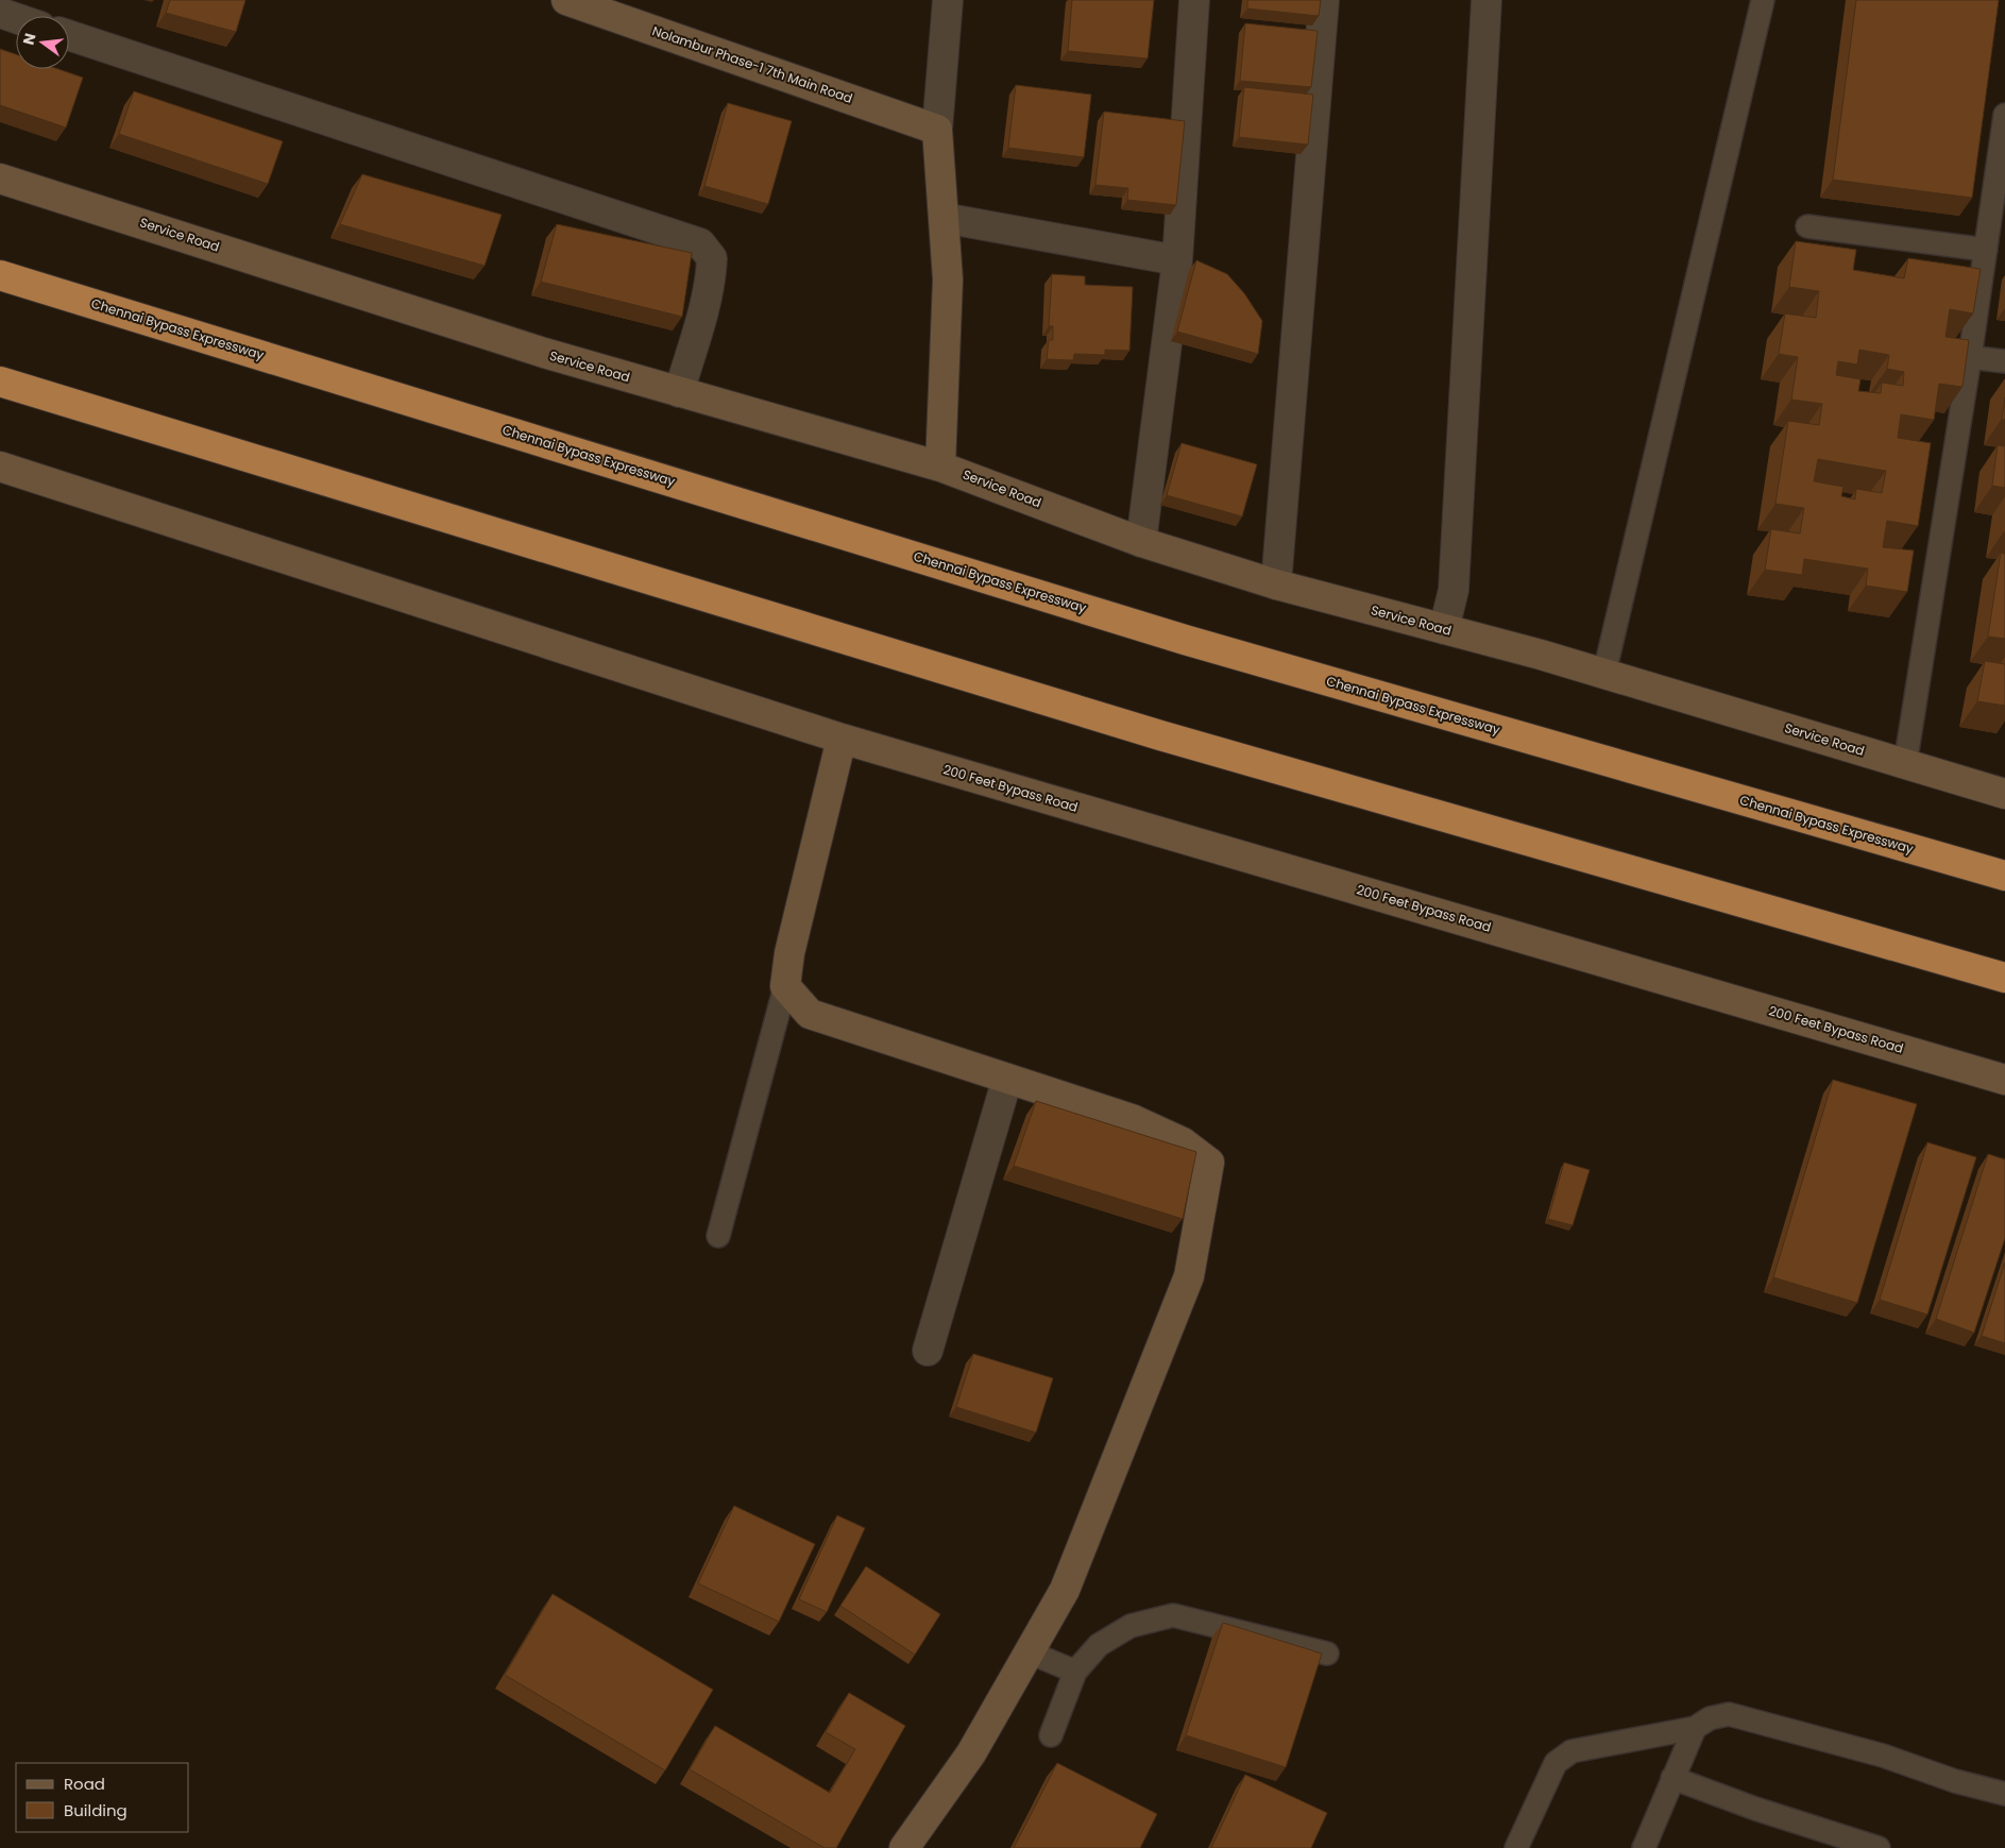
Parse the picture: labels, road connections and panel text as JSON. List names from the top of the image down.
{
  "streets": {
    "highway": ["Chennai Bypass Expressway"],
    "street": ["Nolambur Phase-1 7th Main Road", "Service Road", "200 Feet Bypass Road"]
  },
  "legend": ["Road", "Building"],
  "north": "left"
}
